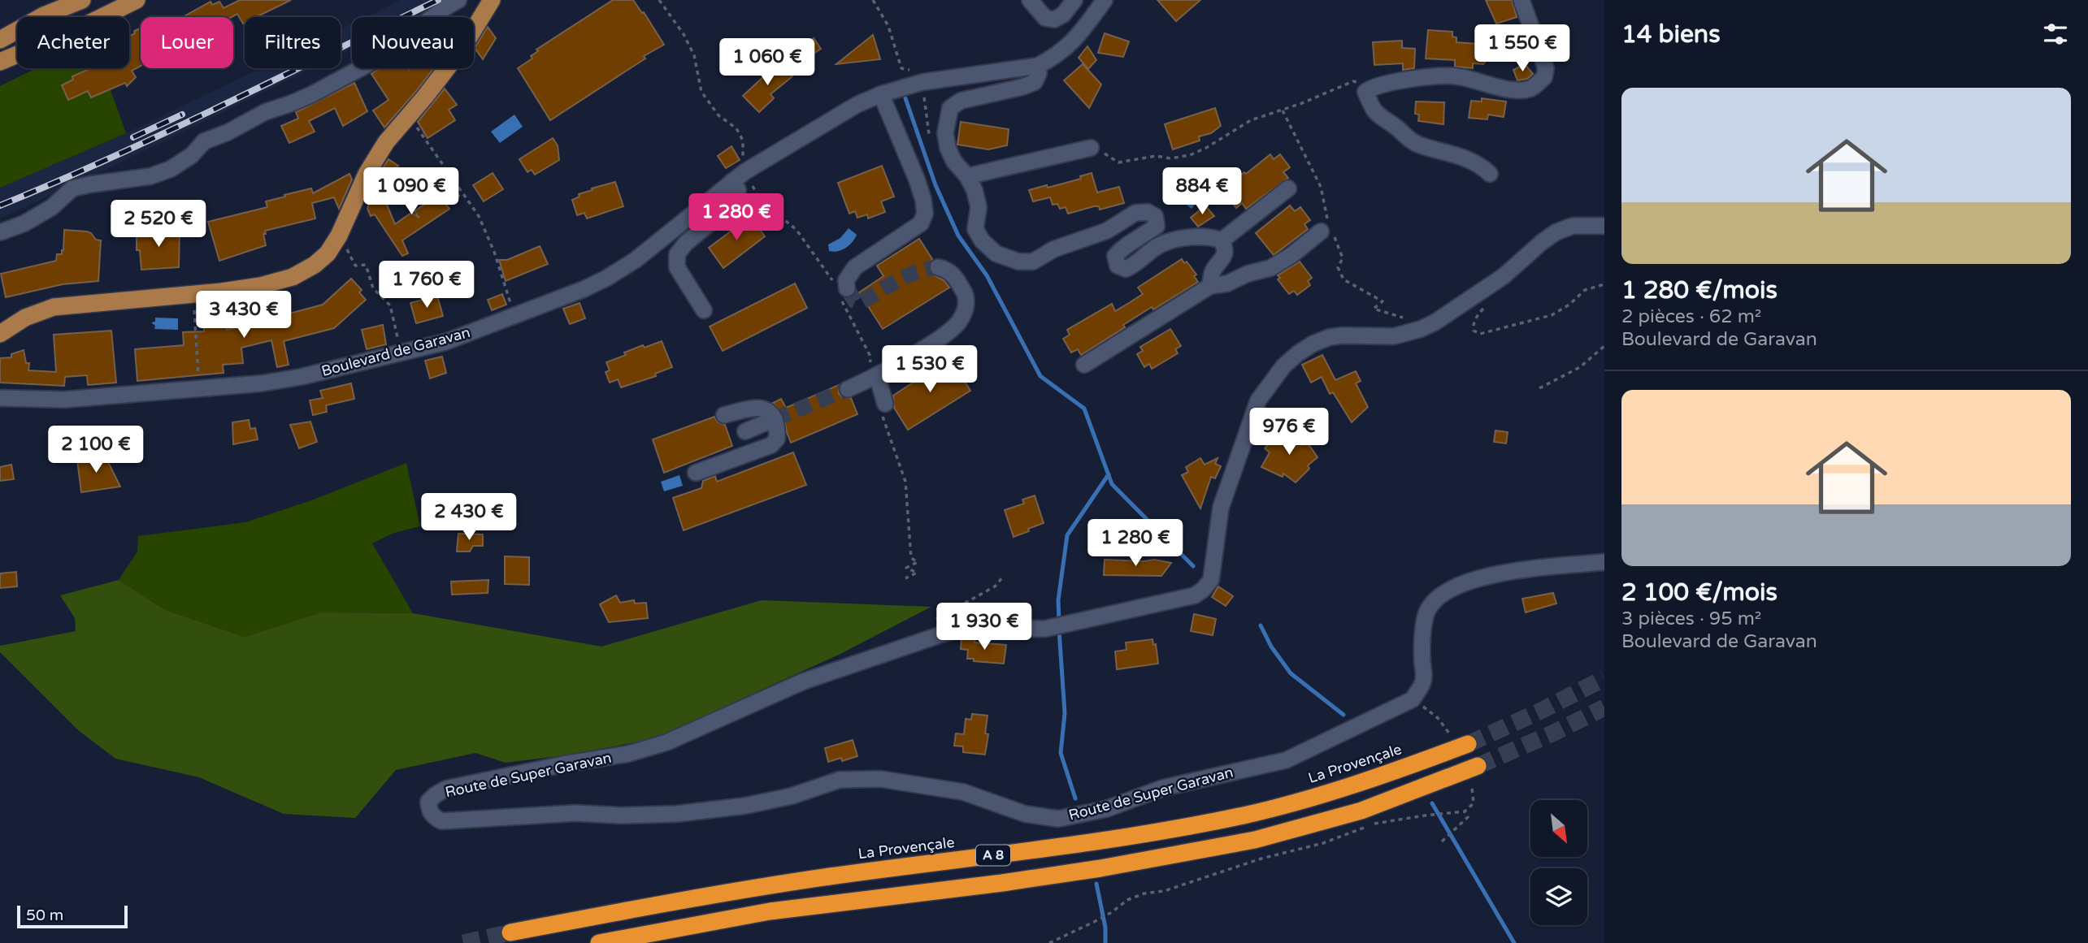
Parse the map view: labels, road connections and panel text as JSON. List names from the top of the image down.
{
  "streets": {
    "highway": ["La Provençale", "A 8"],
    "street": ["Boulevard de Garavan", "Route de Super Garavan"]
  },
  "scale_bar": "50 m",
  "north": "bottom right",
  "page": {
    "heading": "14 biens",
    "chip": [
      "Acheter",
      "Louer",
      "Filtres",
      "Nouveau"
    ],
    "price": [
      "1 550 €",
      "1 060 €",
      "1 090 €",
      "884 €",
      "1 280 €",
      "2 520 €",
      "1 760 €",
      "3 430 €",
      "1 530 €",
      "976 €",
      "2 100 €",
      "2 430 €",
      "1 280 €",
      "1 930 €"
    ],
    "list": [
      {
        "name": "1 280 €/mois",
        "note": "2 pièces · 62 m² · Boulevard de Garavan"
      },
      {
        "name": "2 100 €/mois",
        "note": "3 pièces · 95 m² · Boulevard de Garavan"
      }
    ],
    "scale": "50 m"
  }
}
